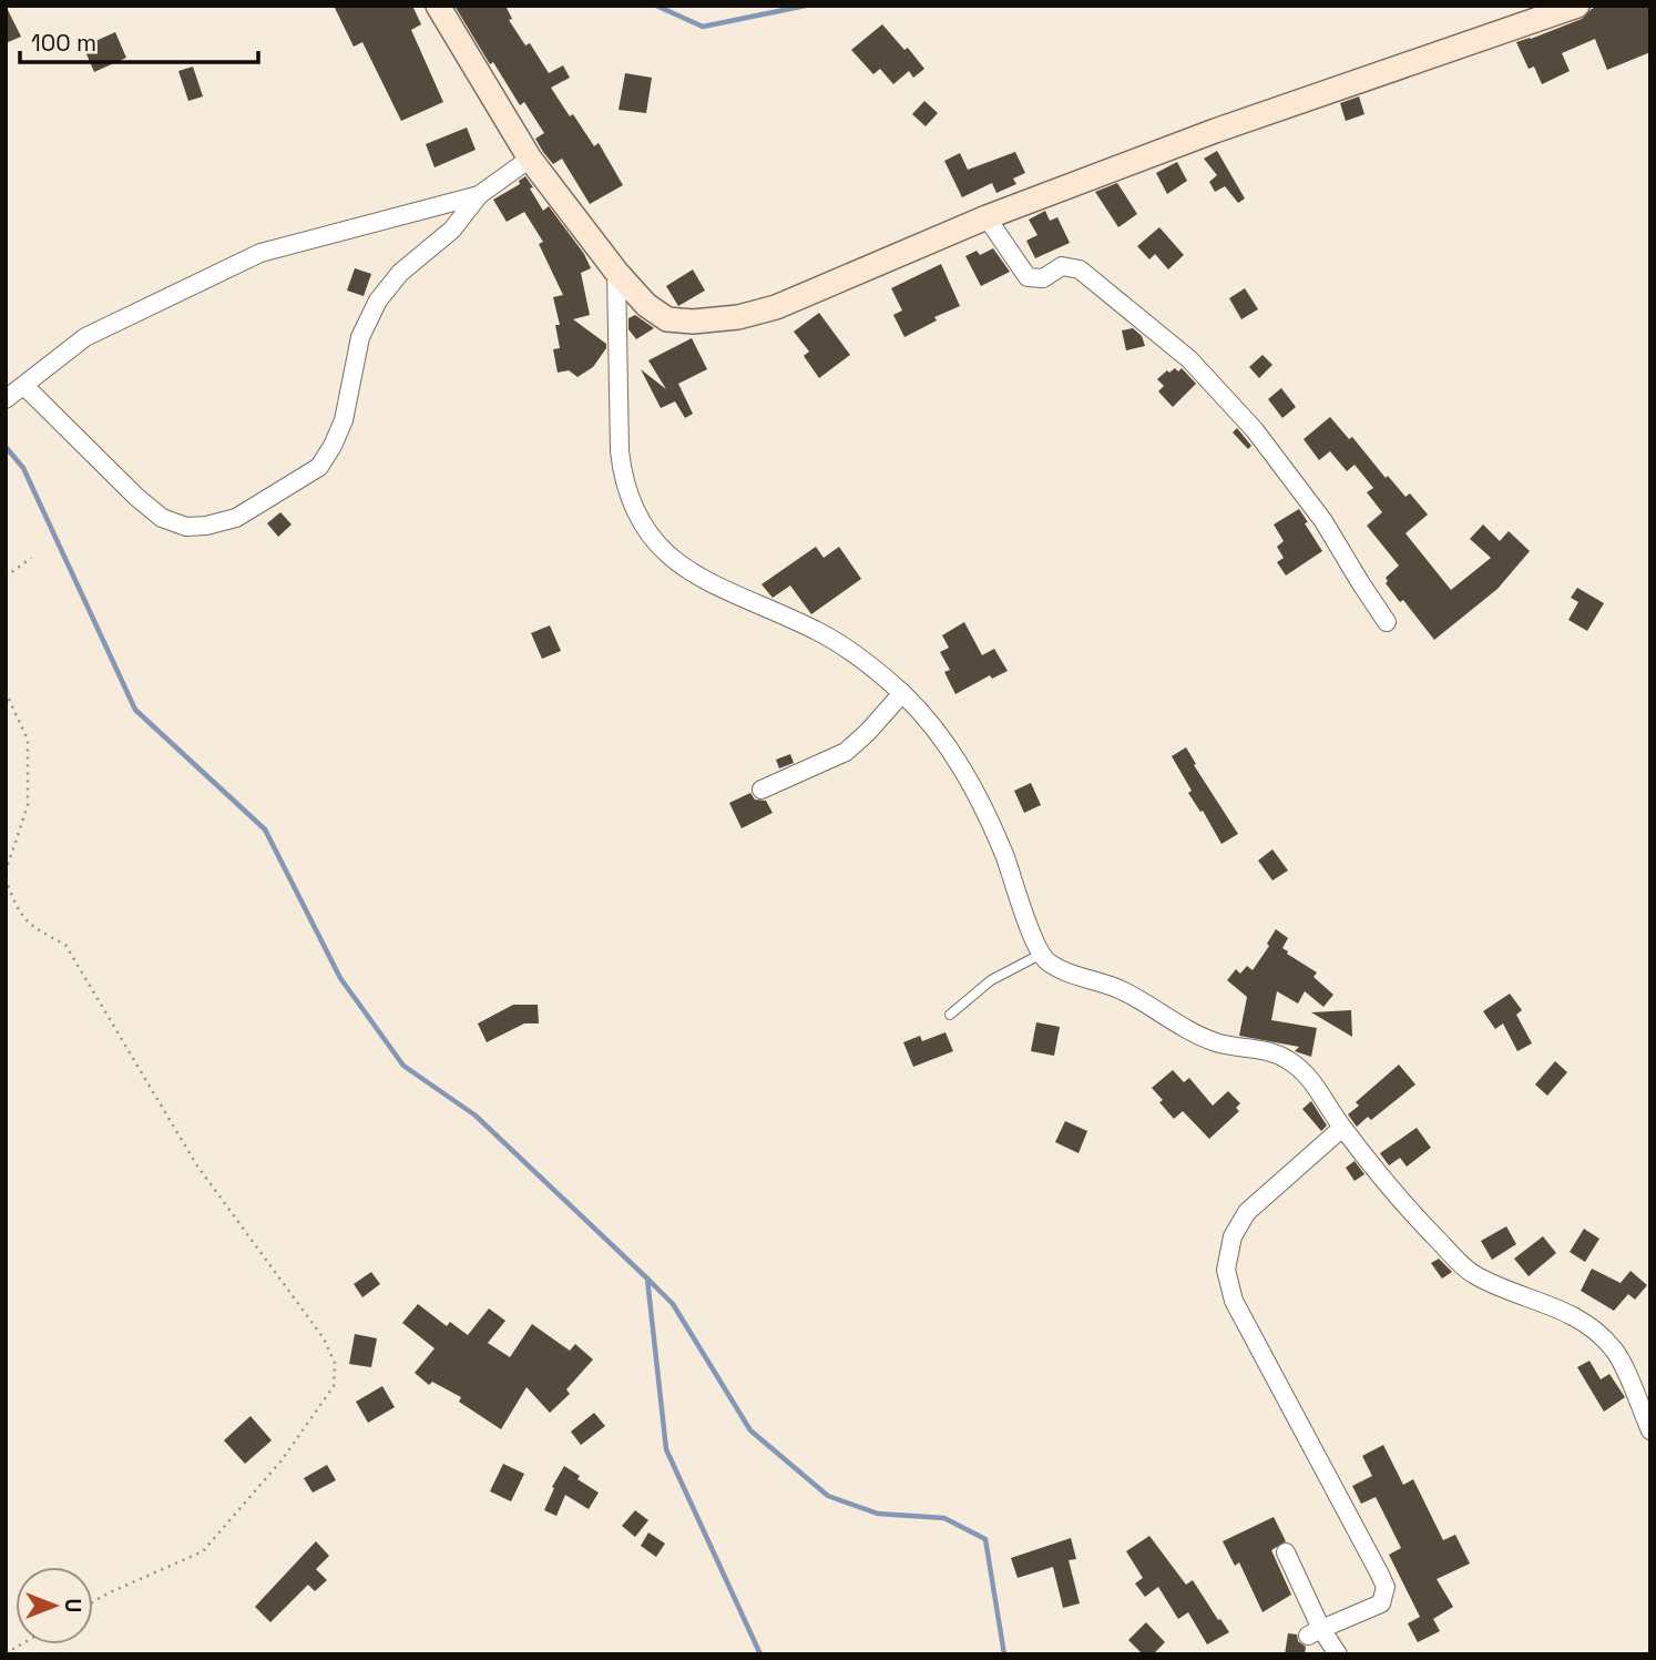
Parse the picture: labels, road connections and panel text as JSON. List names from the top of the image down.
{
  "scale_bar": "100 m",
  "north": "right"
}
